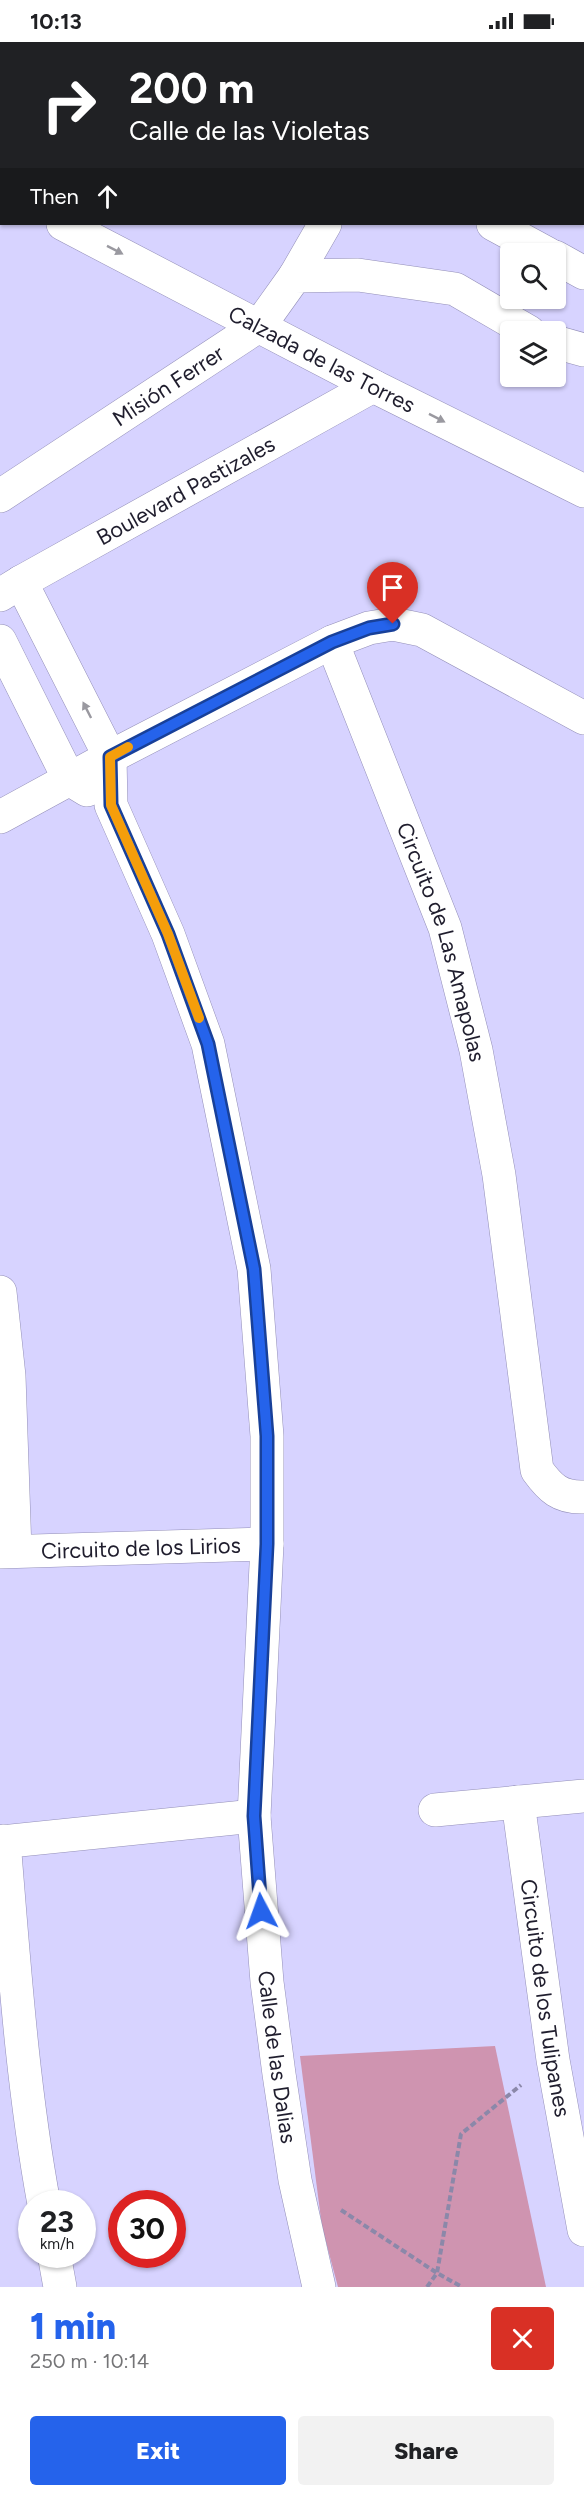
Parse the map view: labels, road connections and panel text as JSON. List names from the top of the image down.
{
  "streets": {
    "street": [
      "Calzada de las Torres",
      "Misión Ferrer",
      "Boulevard Pastizales",
      "Circuito de Las Amapolas",
      "Circuito de los Lirios",
      "Circuito de los Tulipanes",
      "Calle de las Dalias"
    ]
  },
  "crossings": [
    ["Calzada de las Torres", "Misión Ferrer"],
    ["Calzada de las Torres", "Boulevard Pastizales"],
    ["Boulevard Pastizales", "Calle de las Dalias"],
    ["Circuito de los Lirios", "Calle de las Dalias"]
  ],
  "page": {
    "status": "10:13",
    "turn": ["200 m", "Calle de las Violetas"],
    "then": "Then",
    "speed": "23 km/h",
    "limit": "30",
    "heading": ["1 min", "250 m · 10:14"],
    "buttons": ["Exit", "Share"]
  }
}
